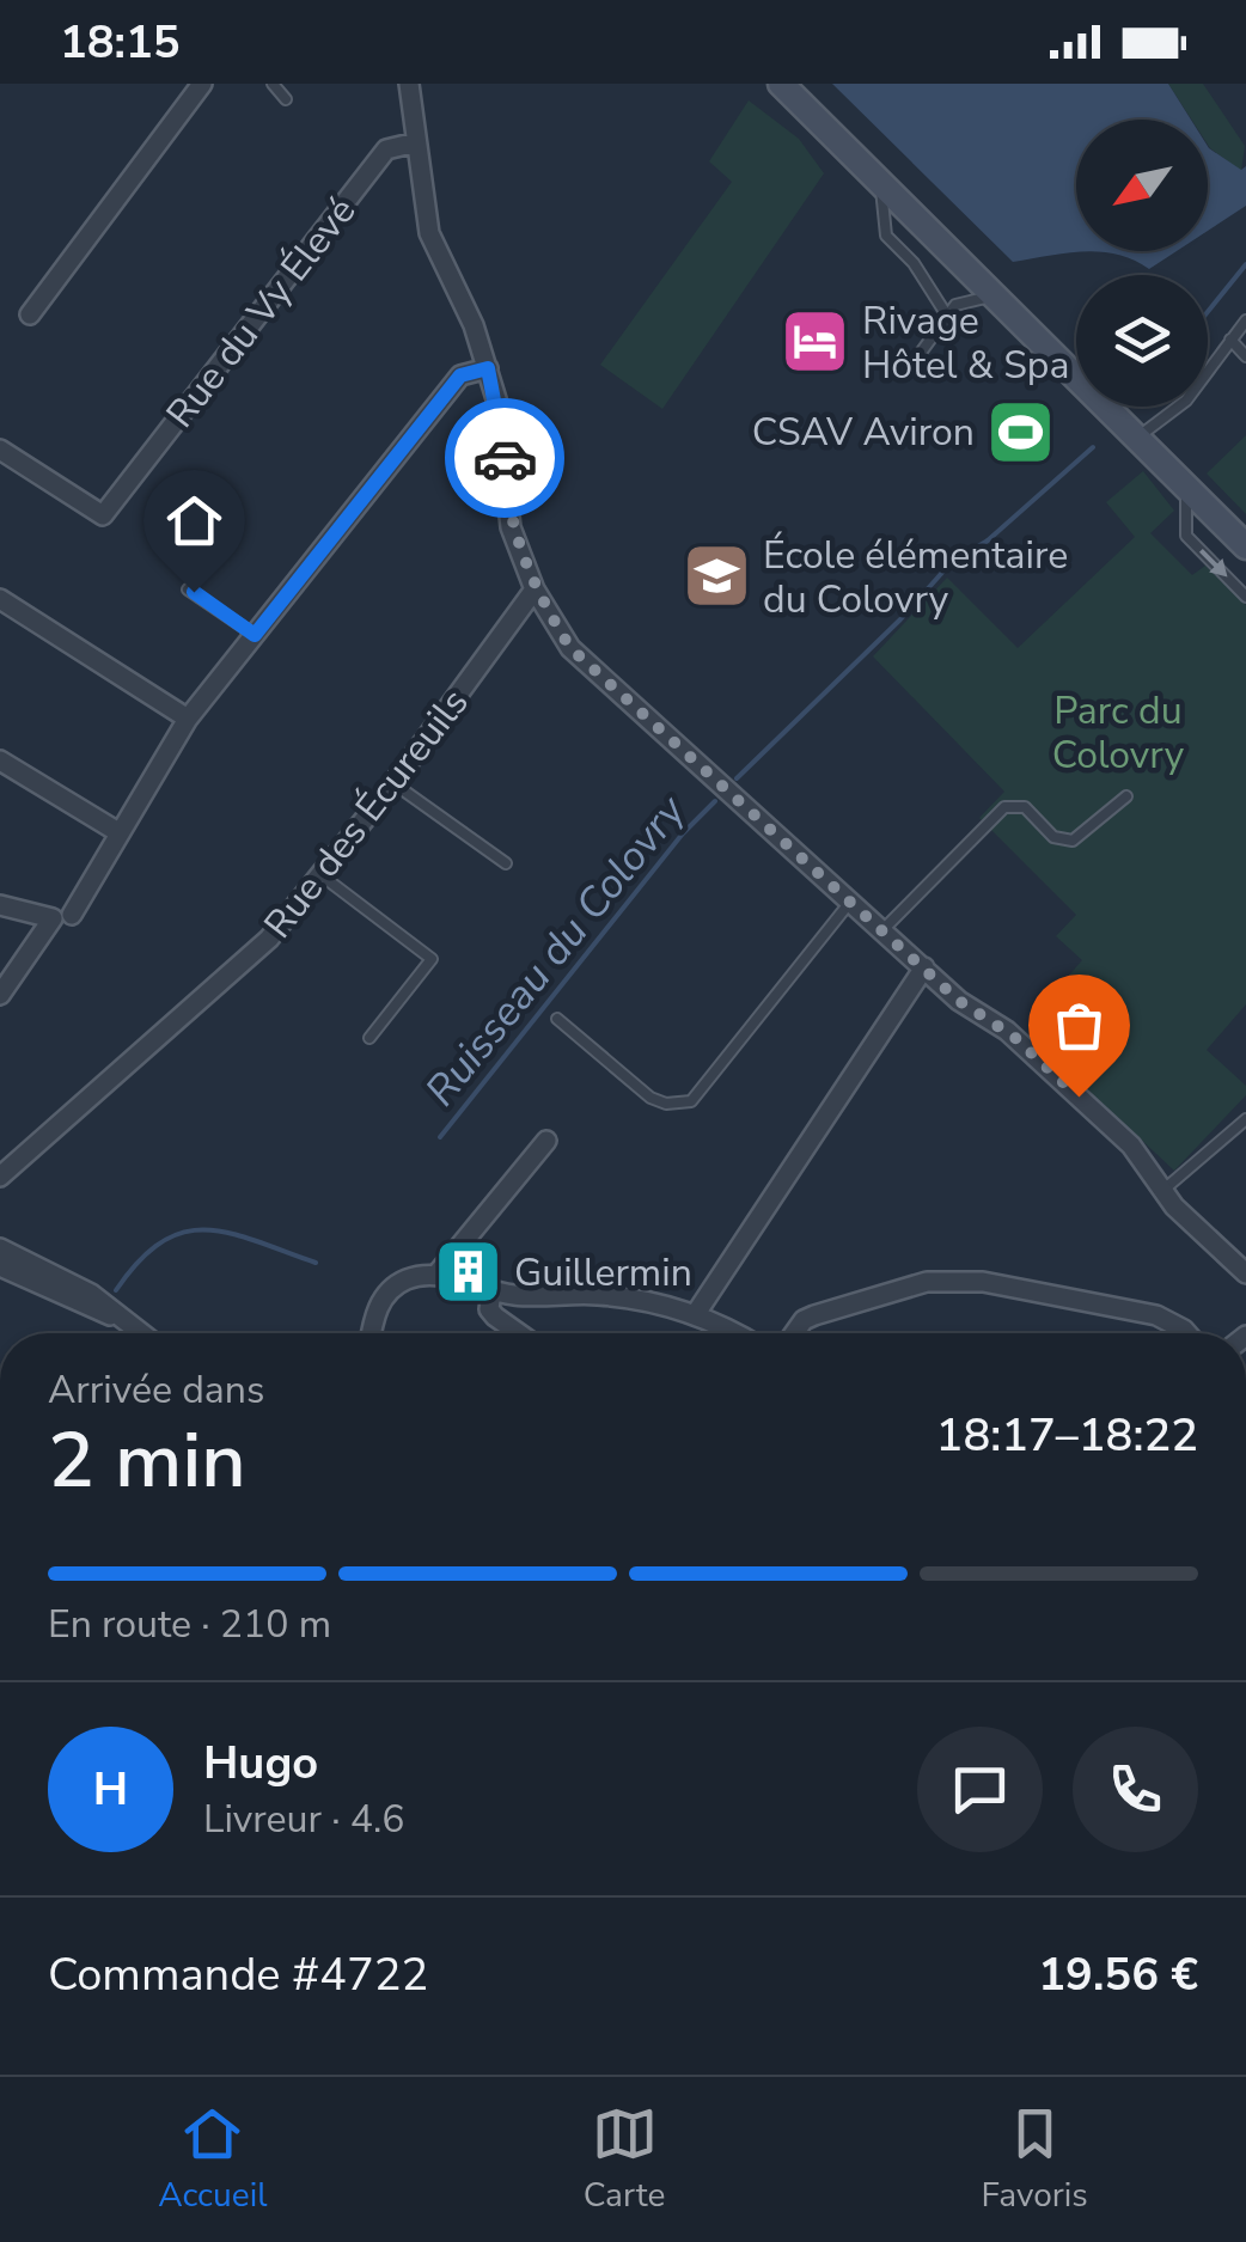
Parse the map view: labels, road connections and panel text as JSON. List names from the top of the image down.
{
  "streets": {
    "street": ["Rue du Vy Élevé", "Rue des Écureuils"]
  },
  "water": ["Ruisseau du Colovry"],
  "parks": ["Parc du Colovry"],
  "places": {
    "hotel": ["Rivage Hôtel & Spa"],
    "sports": ["CSAV Aviron"],
    "school or university": ["École élémentaire du Colovry"],
    "building": ["Guillermin"]
  },
  "north": "bottom left",
  "page": {
    "status": "18:15",
    "heading": ["2 min", "Arrivée dans", "18:17–18:22"],
    "panel": [
      "Hugo",
      "Livreur · 4.6",
      "Commande #4722",
      "19.56 €"
    ],
    "bar": "En route · 210 m",
    "round": "H",
    "tabs": ["Accueil", "Carte", "Favoris"]
  }
}
